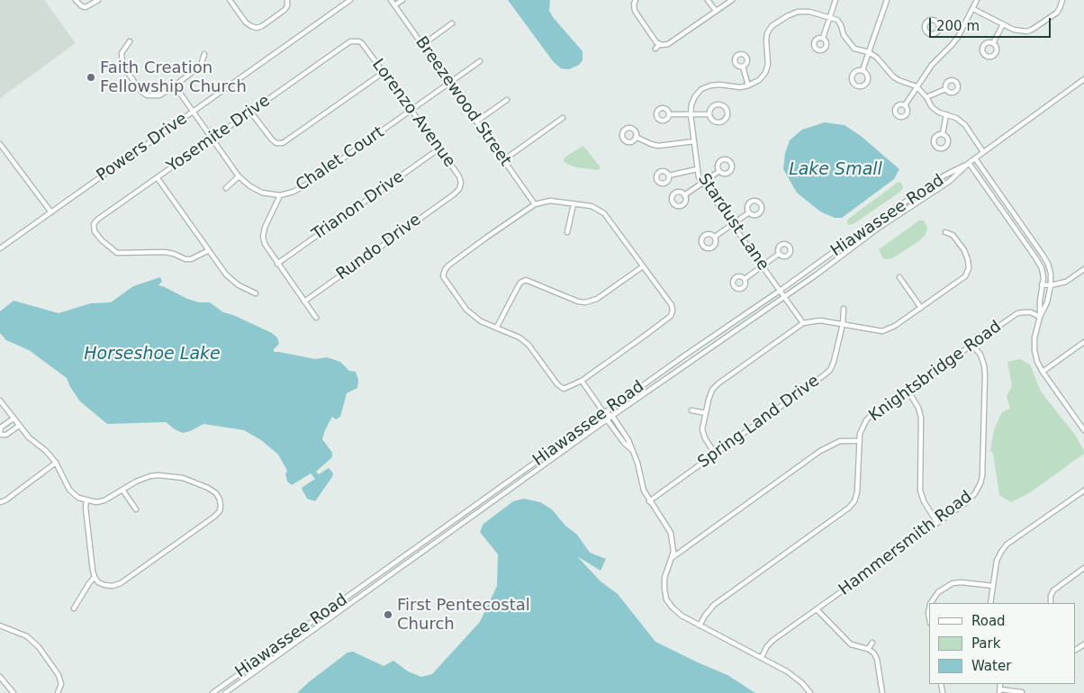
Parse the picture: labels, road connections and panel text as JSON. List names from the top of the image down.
{
  "streets": {
    "street": [
      "Breezewood Street",
      "Lorenzo Avenue",
      "Yosemite Drive",
      "Powers Drive",
      "Chalet Court",
      "Trianon Drive",
      "Hiawassee Road",
      "Stardust Lane",
      "Rundo Drive",
      "Knightsbridge Road",
      "Spring Land Drive",
      "Hammersmith Road"
    ]
  },
  "crossings": [
    ["Breezewood Street", "Chalet Court"],
    ["Lorenzo Avenue", "Yosemite Drive"],
    ["Lorenzo Avenue", "Chalet Court"],
    ["Lorenzo Avenue", "Trianon Drive"],
    ["Lorenzo Avenue", "Rundo Drive"],
    ["Yosemite Drive", "Chalet Court"],
    ["Powers Drive", "Chalet Court"],
    ["Hiawassee Road", "Stardust Lane"],
    ["Knightsbridge Road", "Hammersmith Road"]
  ],
  "water": ["Lake Small", "Horseshoe Lake"],
  "places": ["Faith Creation Fellowship Church", "First Pentecostal Church"],
  "legend": ["Road", "Park", "Water"],
  "scale_bar": "200 m"
}
